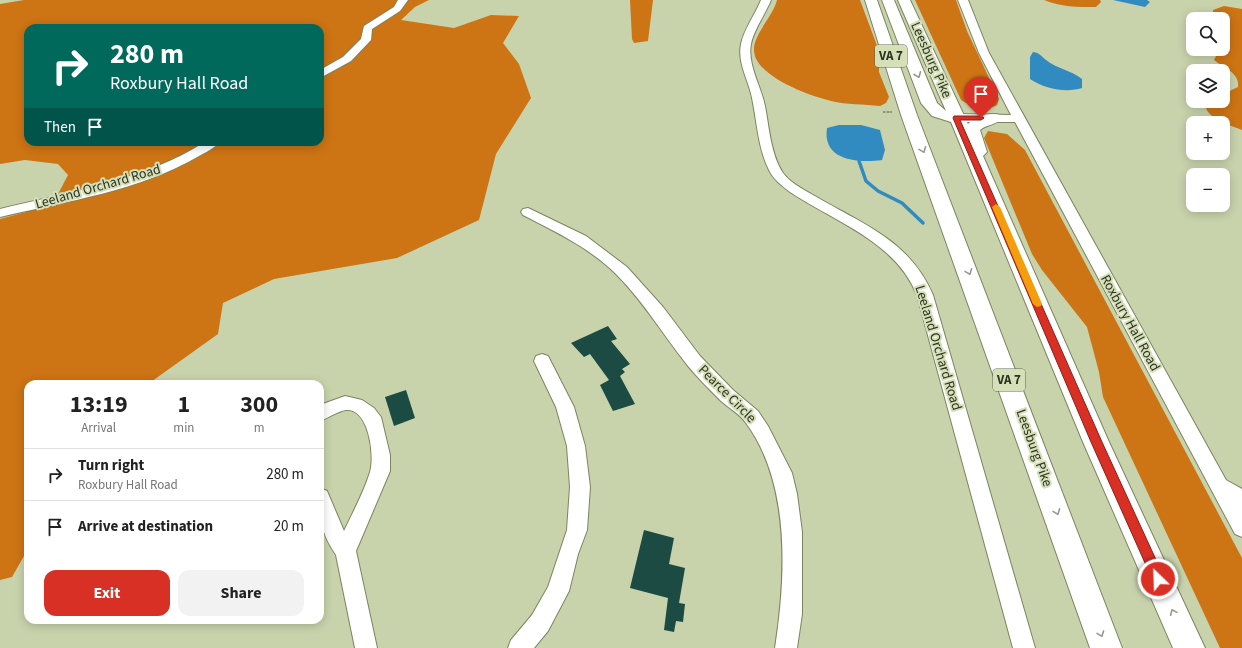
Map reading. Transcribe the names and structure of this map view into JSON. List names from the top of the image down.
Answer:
{
  "streets": {
    "highway": ["VA 7", "Leesburg Pike"],
    "street": ["Leeland Orchard Road", "Roxbury Hall Road", "Pearce Circle"]
  },
  "page": {
    "map_buttons": ["+", "−"],
    "turn": ["280 m", "Roxbury Hall Road"],
    "then": "Then",
    "eta": [
      "13:19",
      "Arrival",
      "1",
      "min",
      "300",
      "m"
    ],
    "list": [
      {
        "name": "Turn right",
        "note": "Roxbury Hall Road",
        "value": "280 m"
      },
      {
        "name": "Arrive at destination",
        "value": "20 m"
      }
    ],
    "buttons": ["Exit", "Share"]
  }
}
